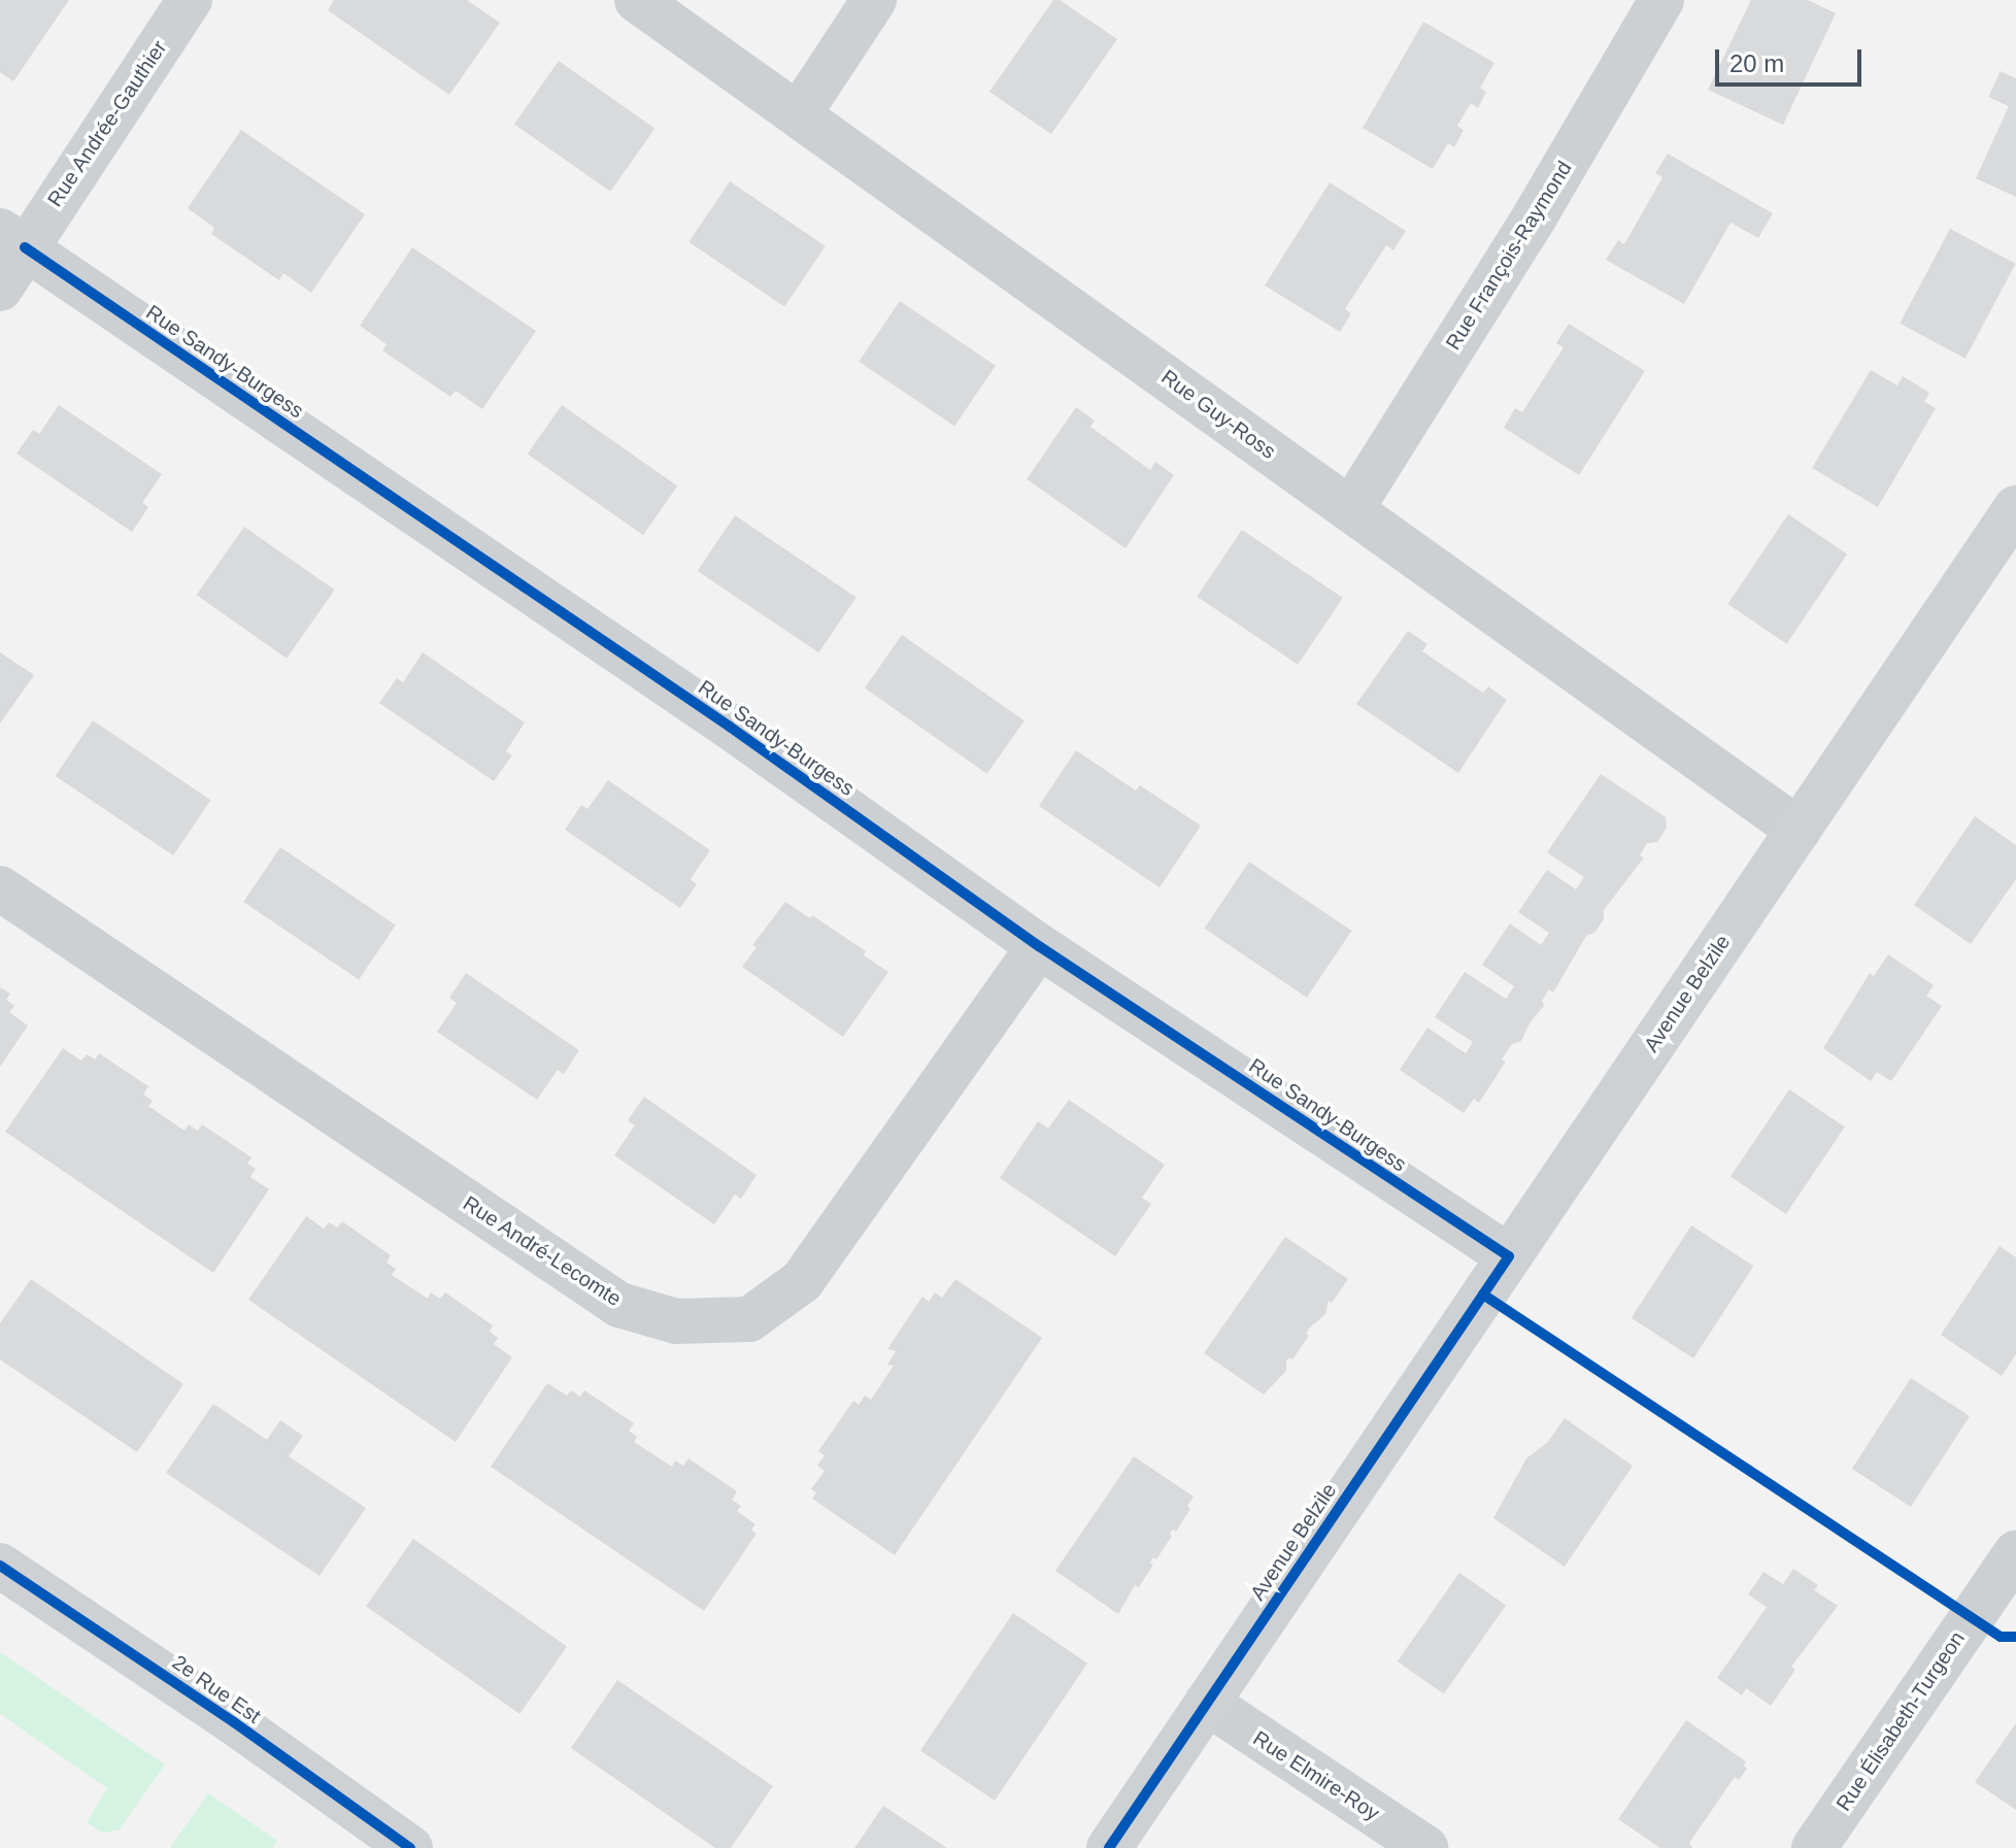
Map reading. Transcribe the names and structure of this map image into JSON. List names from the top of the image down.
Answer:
{
  "streets": {
    "street": [
      "Rue Andrée-Gauthier",
      "Rue François-Raymond",
      "Rue Sandy-Burgess",
      "Rue Guy-Ross",
      "Avenue Belzile",
      "Rue André-Lecomte",
      "2e Rue Est",
      "Rue Élisabeth-Turgeon",
      "Rue Elmire-Roy"
    ]
  },
  "crossings": [
    ["Rue Andrée-Gauthier", "Rue Sandy-Burgess"],
    ["Rue François-Raymond", "Rue Guy-Ross"],
    ["Rue Sandy-Burgess", "Avenue Belzile"],
    ["Rue Sandy-Burgess", "Rue André-Lecomte"],
    ["Rue Guy-Ross", "Avenue Belzile"],
    ["Avenue Belzile", "Rue Elmire-Roy"]
  ],
  "scale_bar": "20 m"
}
